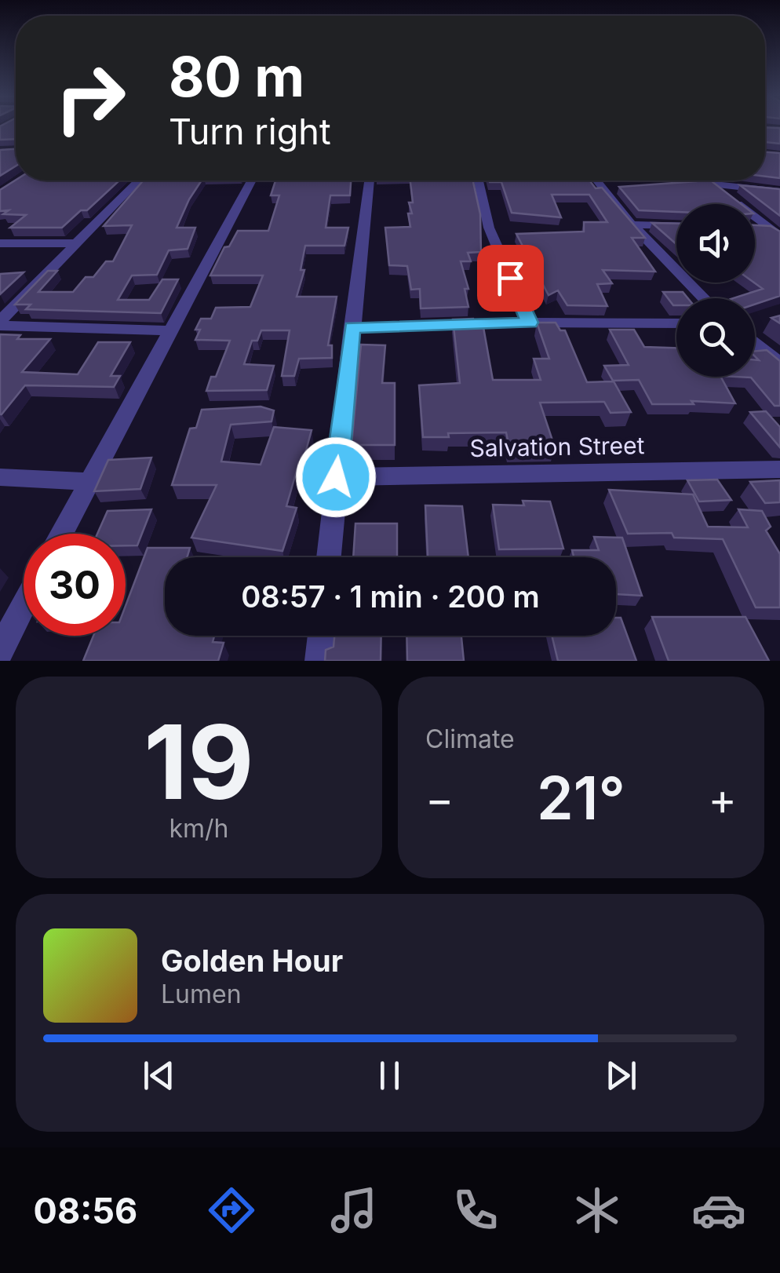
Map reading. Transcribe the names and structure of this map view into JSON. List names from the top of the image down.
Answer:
{
  "streets": {
    "street": ["Salvation Street"]
  },
  "page": {
    "turn": ["80 m", "Turn right"],
    "limit": "30",
    "trip": "08:57 · 1 min · 200 m",
    "tile": [
      ["19", "km/h"],
      "Climate"
    ],
    "heat": ["−", "21°", "+"],
    "song": ["Golden Hour", "Lumen"],
    "tabs": "08:56"
  }
}
